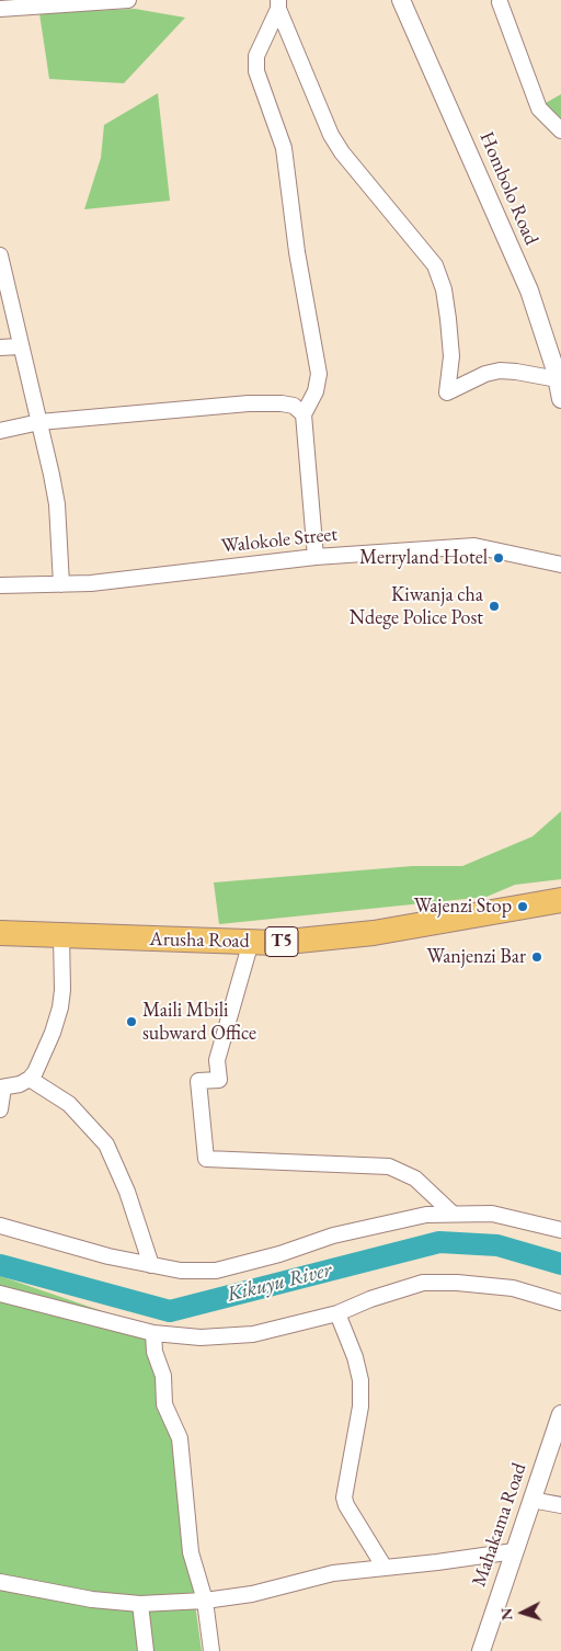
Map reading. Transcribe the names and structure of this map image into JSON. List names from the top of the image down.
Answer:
{
  "streets": {
    "highway": ["Arusha Road", "T5"],
    "street": ["Hombolo Road", "Walokole Street", "Mahakama Road"]
  },
  "water": ["Kikuyu River"],
  "places": [
    "Merryland Hotel",
    "Kiwanja cha Ndege Police Post",
    "Wajenzi Stop",
    "Wanjenzi Bar",
    "Maili Mbili subward Office"
  ],
  "north": "left"
}
